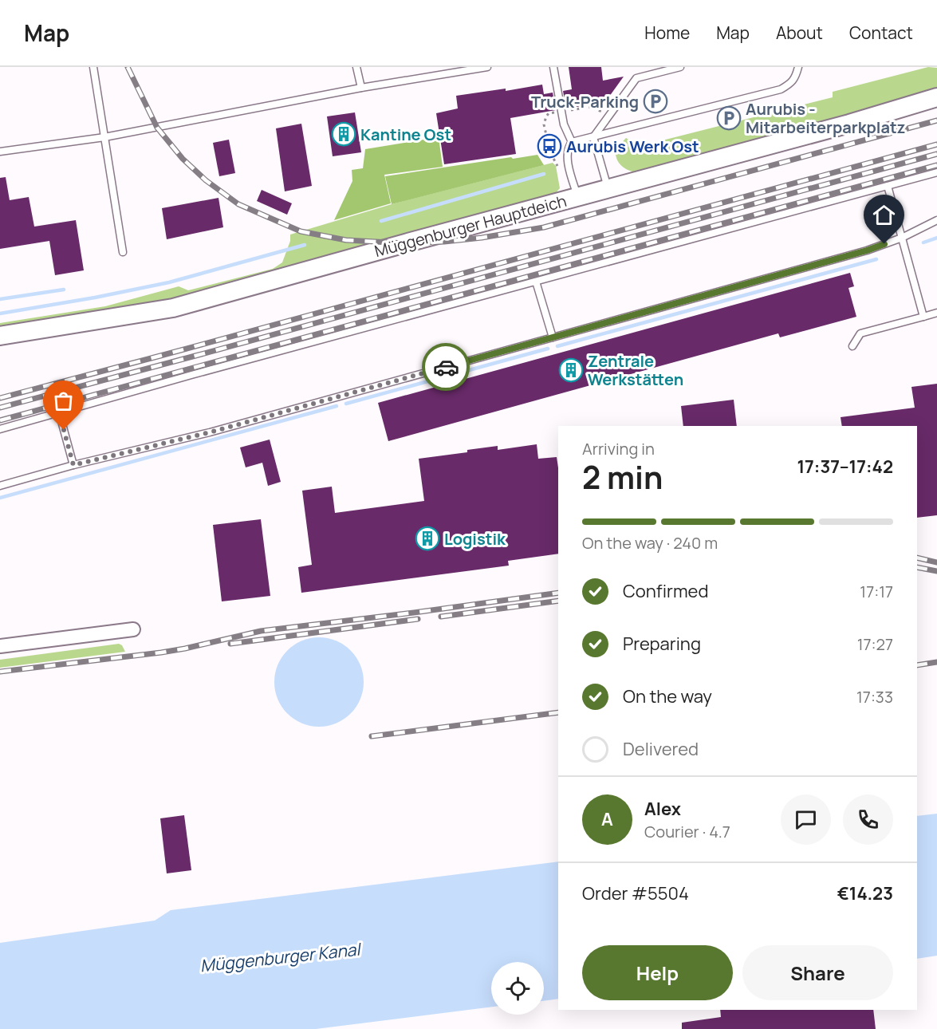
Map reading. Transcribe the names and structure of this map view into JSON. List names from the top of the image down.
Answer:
{
  "streets": {
    "street": ["Müggenburger Hauptdeich"]
  },
  "water": ["Müggenburger Kanal"],
  "places": {
    "parking": ["Truck-Parking", "Aurubis - Mitarbeiterparkplatz"],
    "building": ["Kantine Ost", "Zentrale Werkstätten", "Logistik"],
    "bus stop": ["Aurubis Werk Ost"]
  },
  "page": {
    "header": "Map",
    "nav": [
      "Home",
      "Map",
      "About",
      "Contact"
    ],
    "heading": ["2 min", "Arriving in", "17:37–17:42"],
    "panel": [
      "Alex",
      "Courier · 4.7",
      "Order #5504",
      "€14.23"
    ],
    "bar": "On the way · 240 m",
    "list": [
      ["Confirmed", "17:17"],
      ["Preparing", "17:27"],
      ["On the way", "17:33"],
      "Delivered"
    ],
    "round": "A",
    "buttons": ["Help", "Share"]
  }
}
